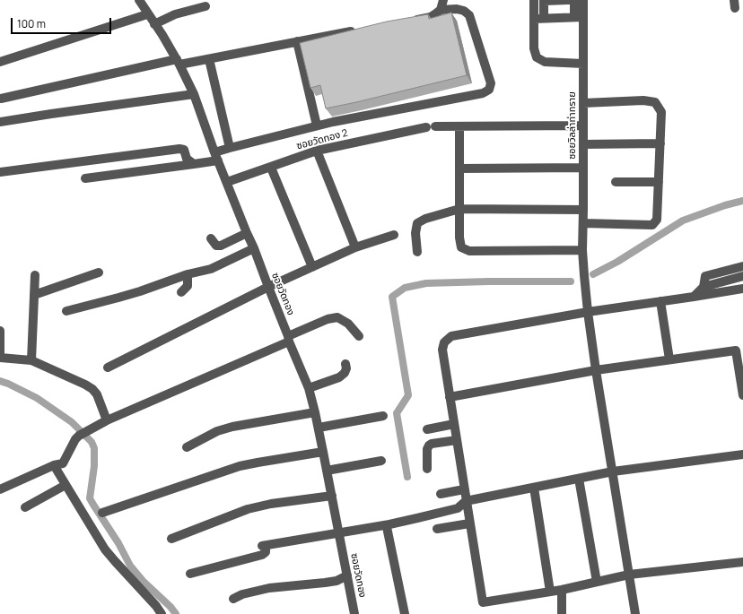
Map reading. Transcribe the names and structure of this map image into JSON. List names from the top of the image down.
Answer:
{
  "streets": {
    "street": ["ซอยวิลล่าท่าทราย", "ซอยวัดทอง 2", "ซอยวัดทอง"]
  },
  "crossings": [
    ["ซอยวิลล่าท่าทราย", "ซอยวัดทอง 2"],
    ["ซอยวัดทอง 2", "ซอยวัดทอง"]
  ],
  "scale_bar": "100 m"
}
